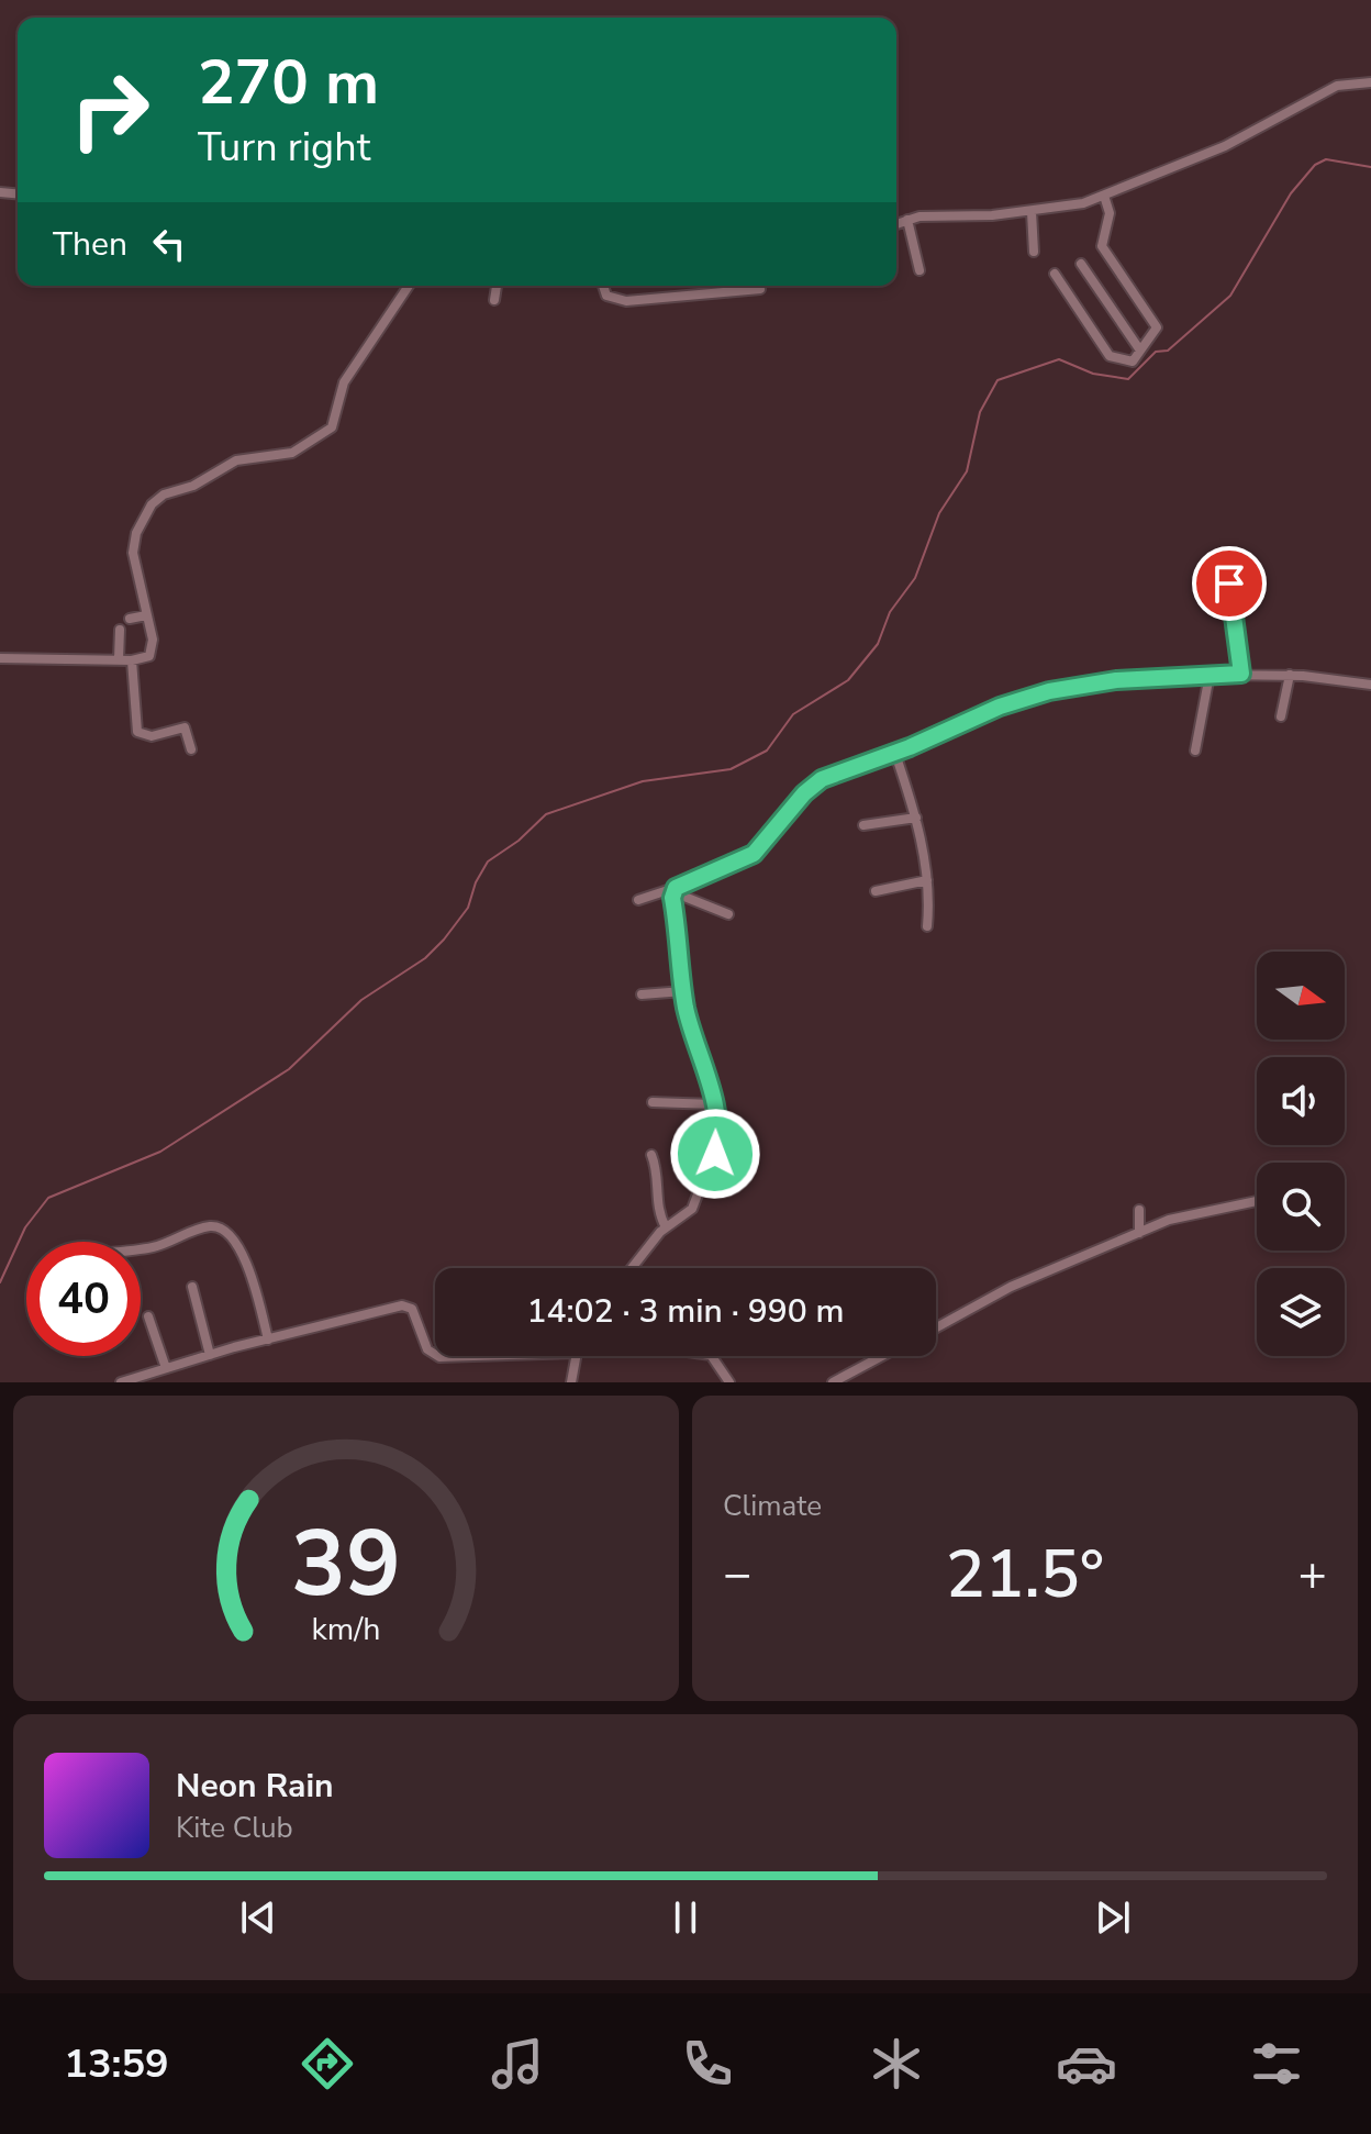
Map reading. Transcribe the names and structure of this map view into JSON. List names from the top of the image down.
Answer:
{
  "north": "right",
  "page": {
    "turn": ["270 m", "Turn right"],
    "then": "Then",
    "limit": "40",
    "trip": "14:02 · 3 min · 990 m",
    "tile": "Climate",
    "heat": ["−", "21.5°", "+"],
    "song": ["Neon Rain", "Kite Club"],
    "tabs": "13:59",
    "gauge": ["39", "km/h"]
  }
}
